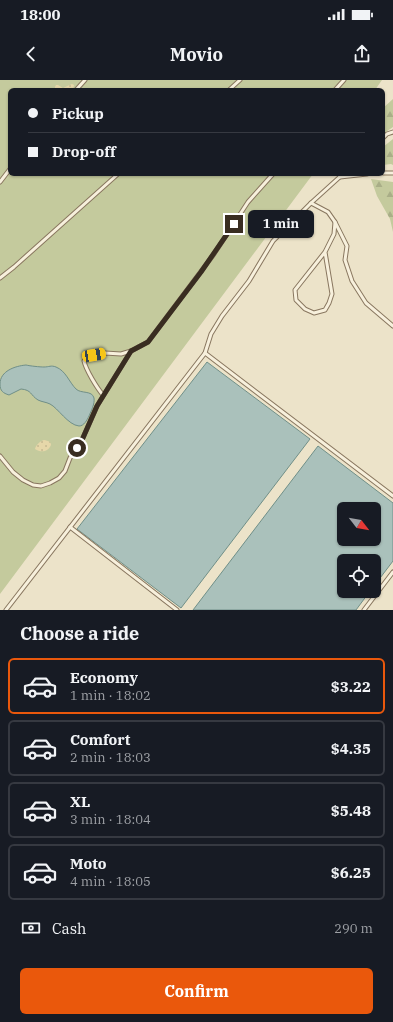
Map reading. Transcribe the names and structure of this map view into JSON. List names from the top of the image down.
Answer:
{
  "north": "bottom right",
  "page": {
    "status": "18:00",
    "header": "Movio",
    "banner": ["Pickup", "Drop-off"],
    "bubble": "1 min",
    "heading": "Choose a ride",
    "list": [
      {
        "name": "Economy",
        "note": "1 min · 18:02",
        "value": "$3.22"
      },
      {
        "name": "Comfort",
        "note": "2 min · 18:03",
        "value": "$4.35"
      },
      {
        "name": "XL",
        "note": "3 min · 18:04",
        "value": "$5.48"
      },
      {
        "name": "Moto",
        "note": "4 min · 18:05",
        "value": "$6.25"
      }
    ],
    "pay": ["Cash", "290 m"],
    "buttons": "Confirm"
  }
}
